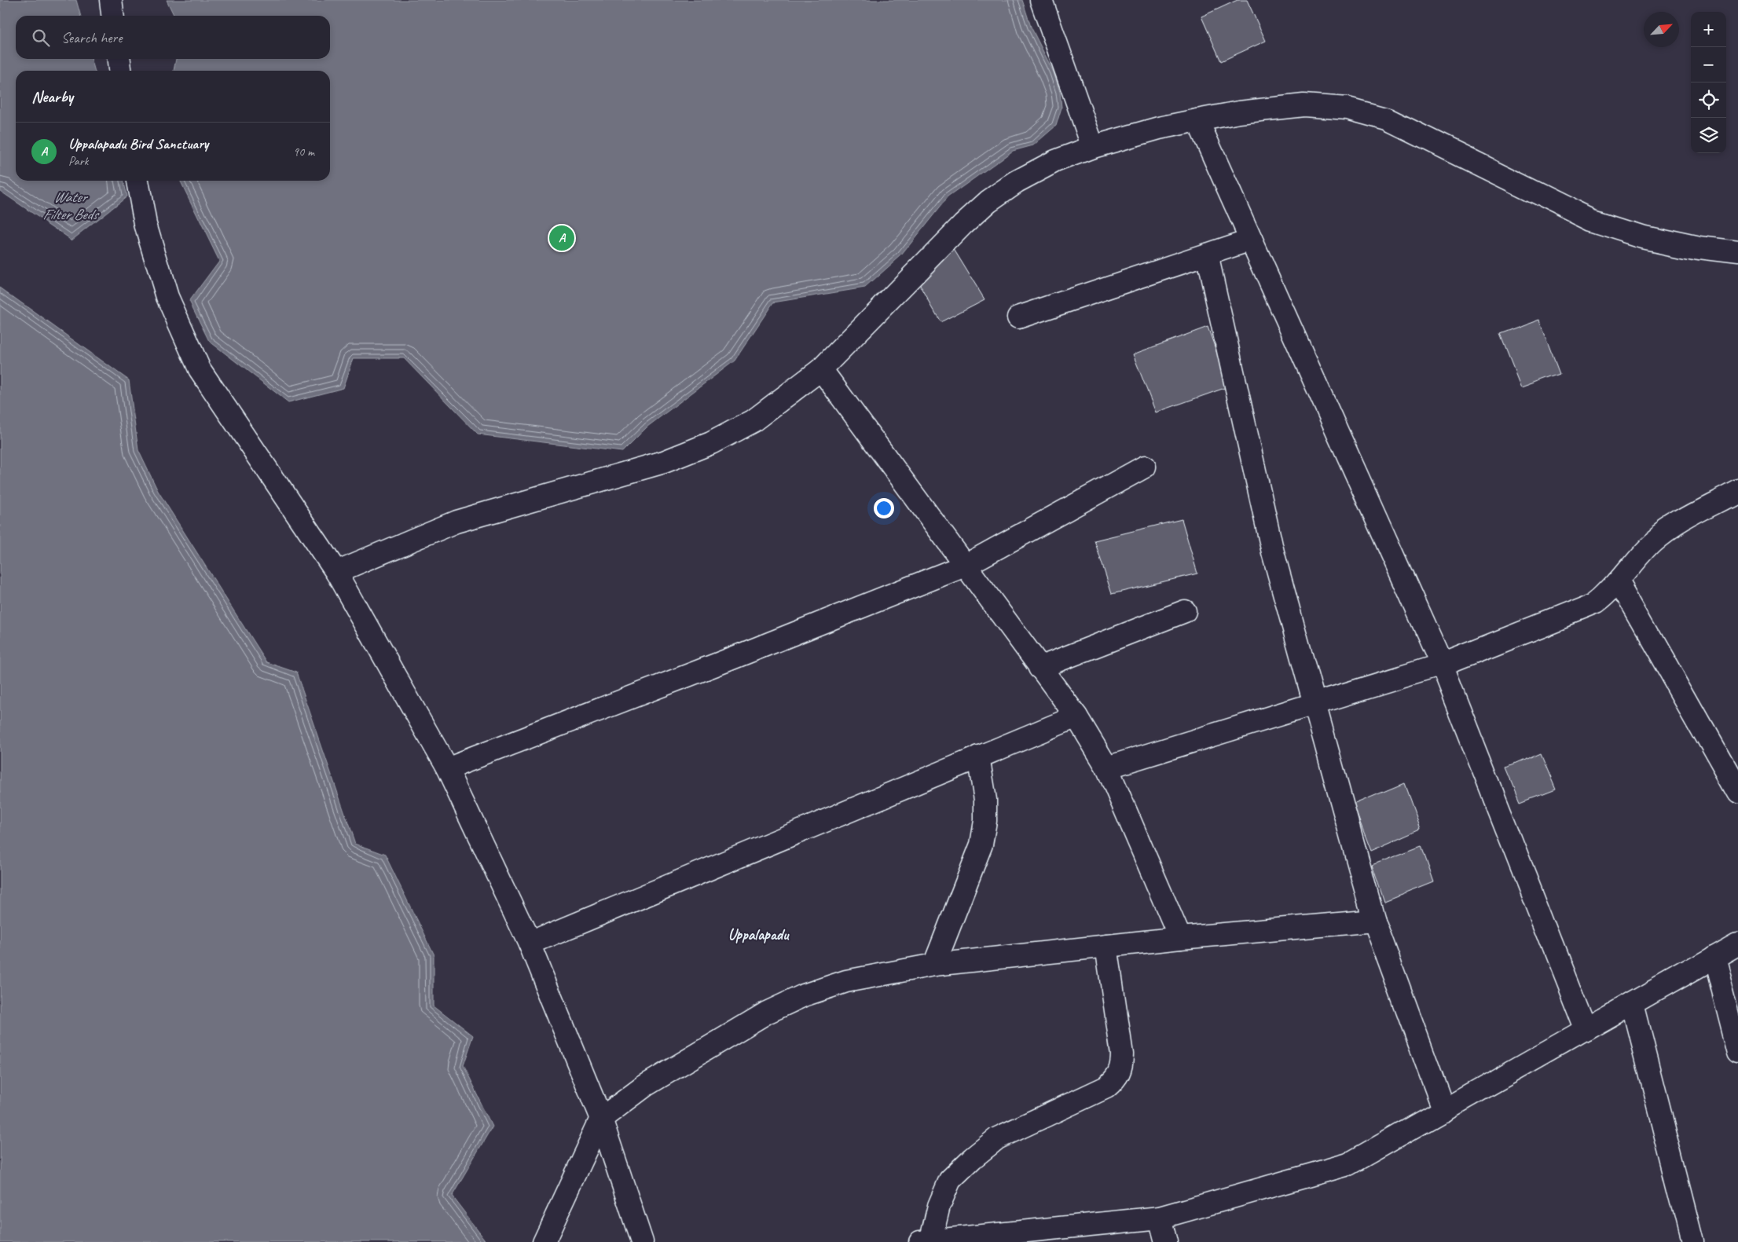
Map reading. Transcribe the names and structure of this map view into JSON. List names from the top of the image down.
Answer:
{
  "districts": ["Uppalapadu"],
  "water": ["Water Filter Beds"],
  "north": "top right",
  "page": {
    "map_buttons": ["+", "−"],
    "search": "Search here",
    "heading": "Nearby",
    "list": [
      {
        "mark": "A",
        "name": "Uppalapadu Bird Sanctuary",
        "note": "Park",
        "value": "90 m"
      }
    ],
    "pins": "A"
  }
}
